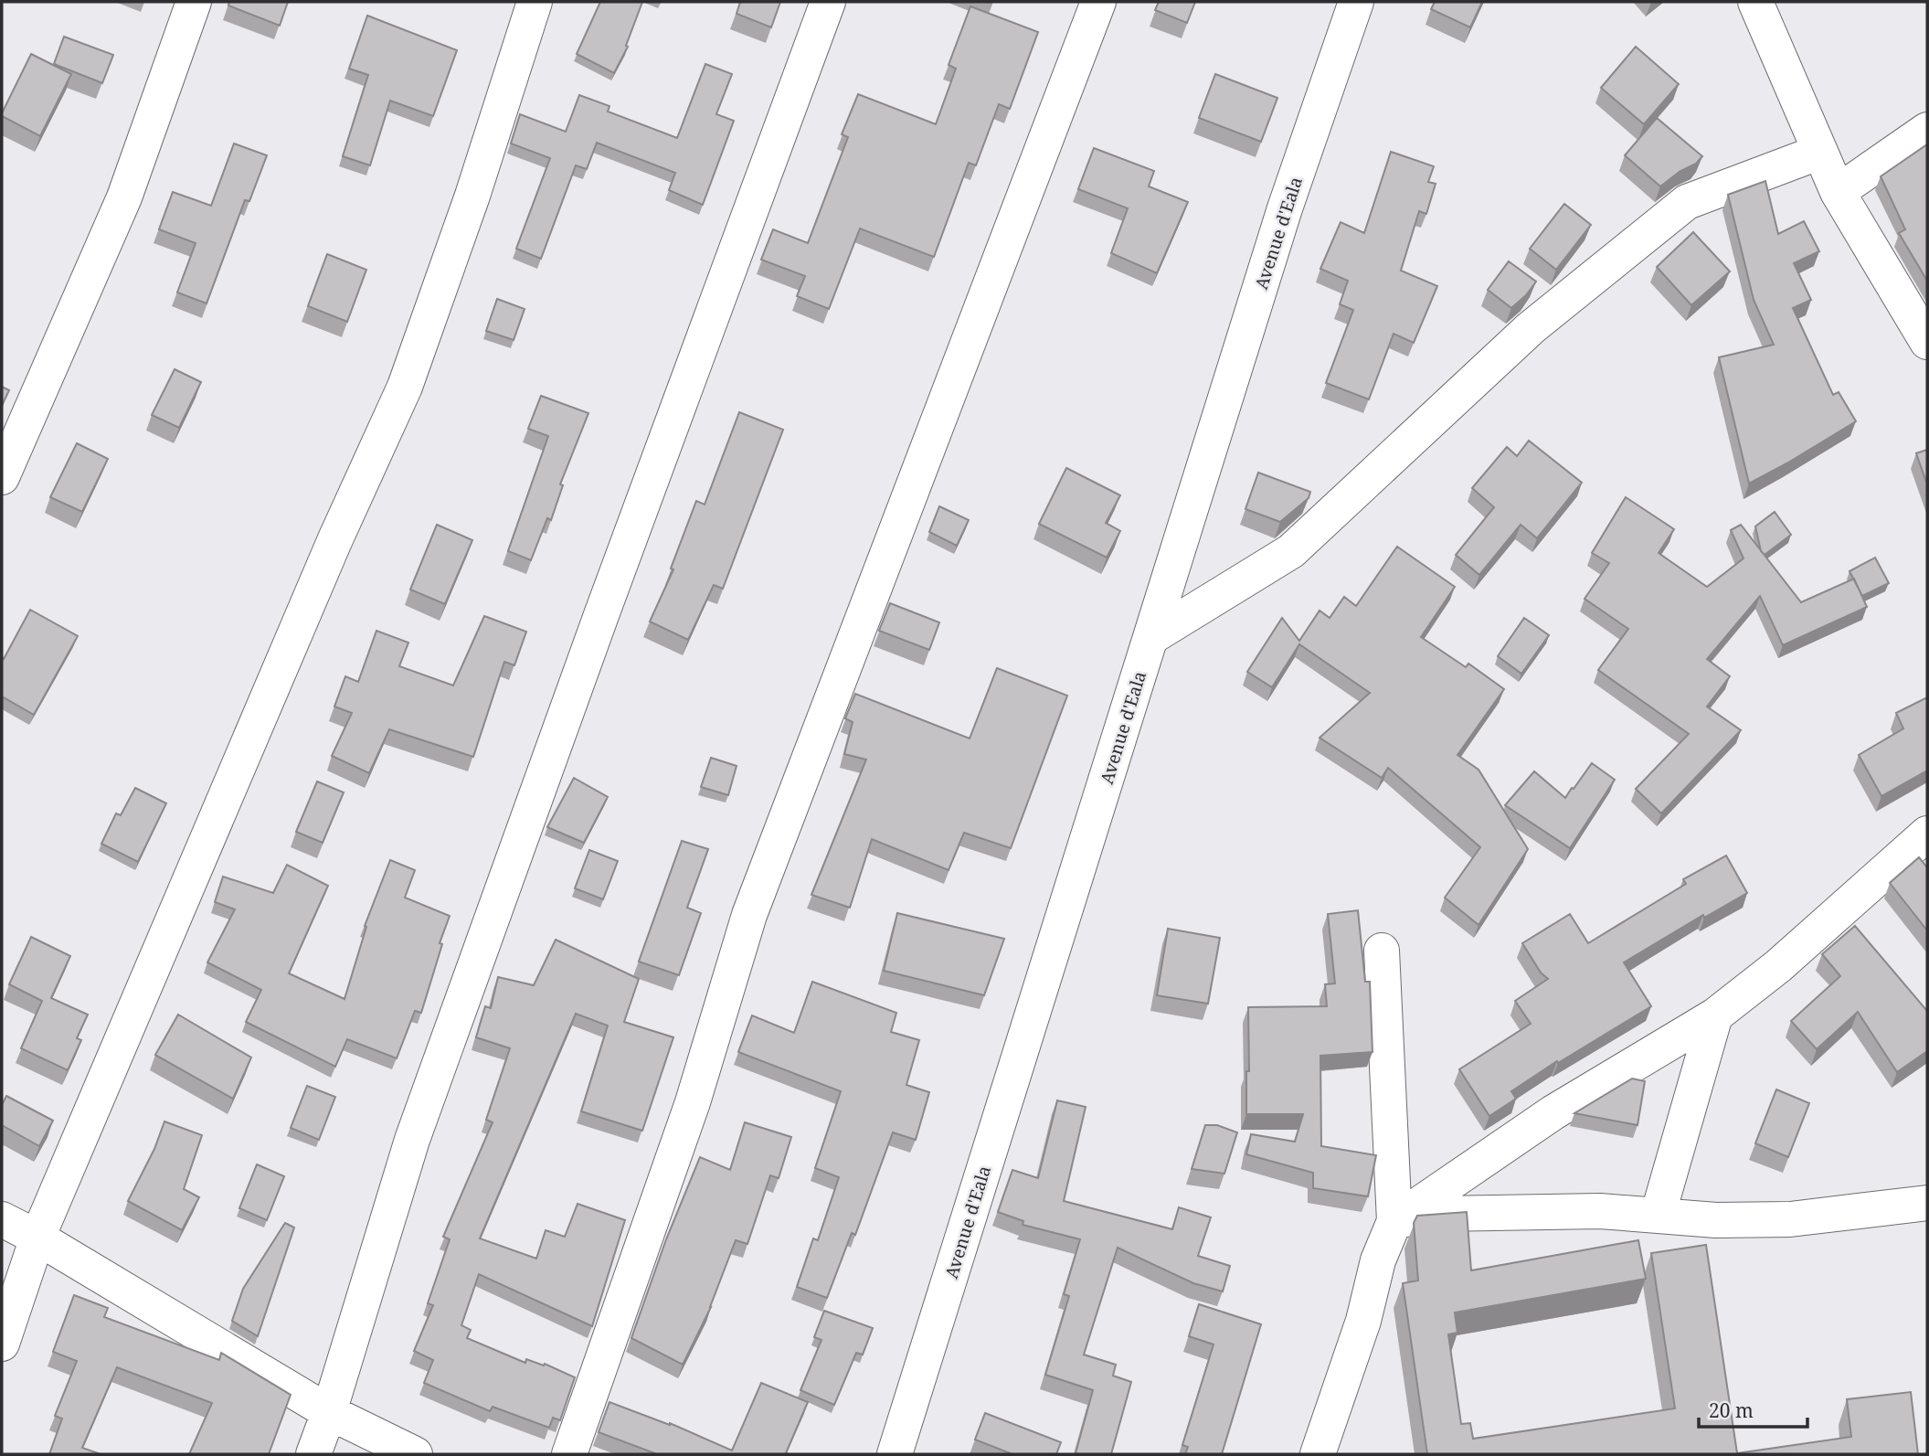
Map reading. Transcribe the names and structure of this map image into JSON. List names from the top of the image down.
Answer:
{
  "streets": {
    "street": ["Avenue d'Eala"]
  },
  "scale_bar": "20 m"
}
